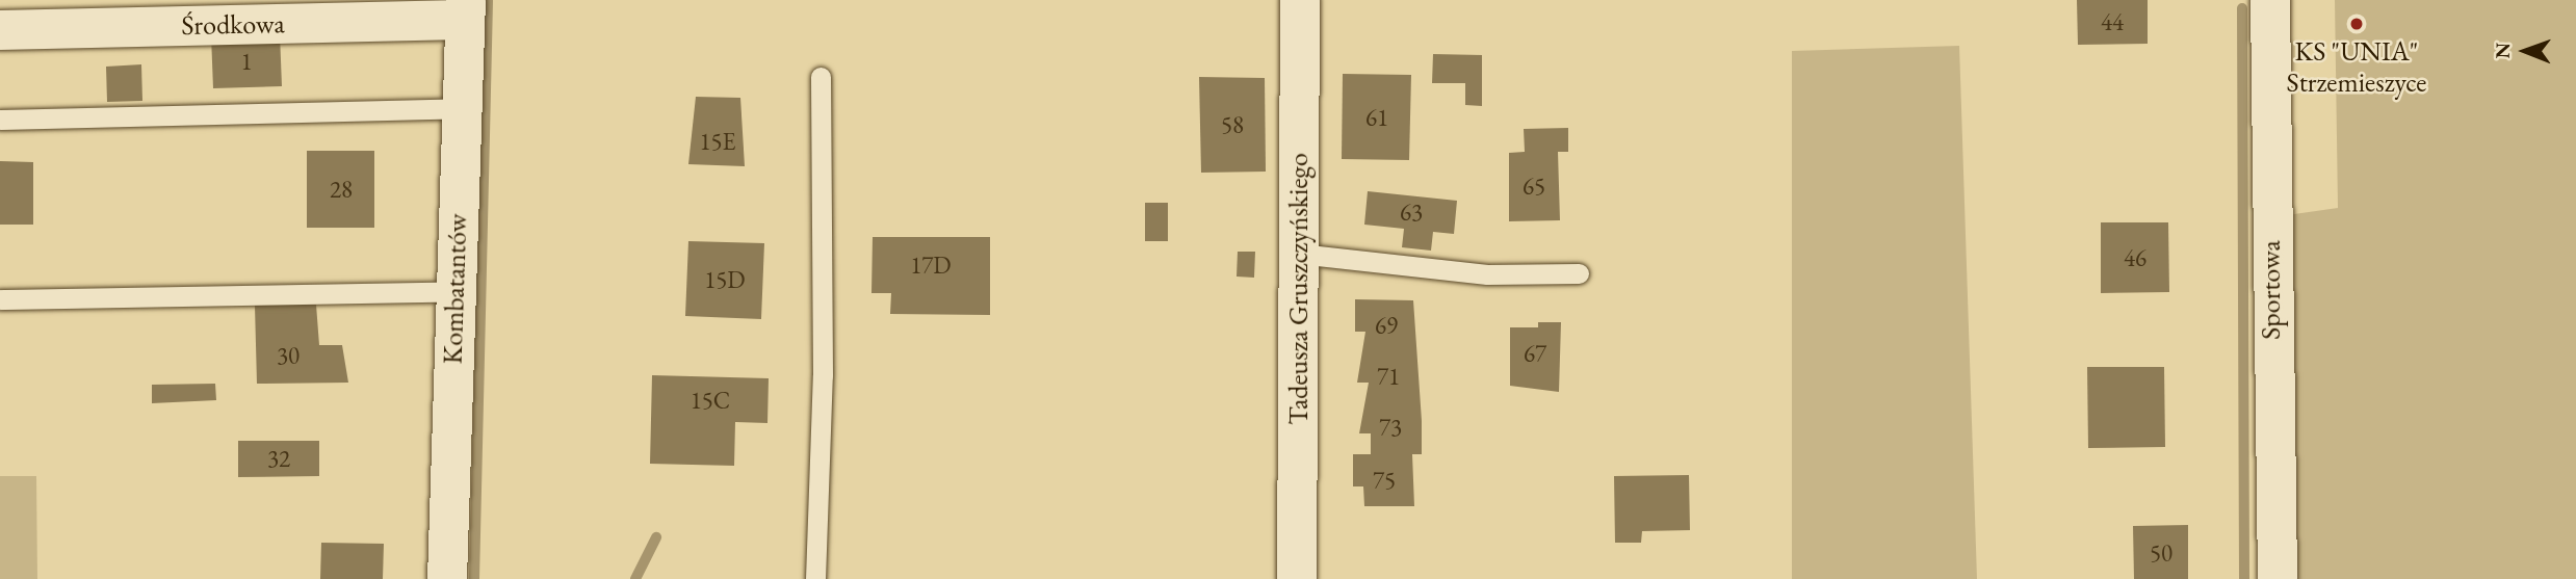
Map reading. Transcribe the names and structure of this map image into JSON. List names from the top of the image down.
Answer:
{
  "streets": {
    "street": [
      "Środkowa",
      "Kombatantów",
      "Tadeusza Gruszczyńskiego",
      "Sportowa"
    ]
  },
  "crossings": [
    ["Środkowa", "Kombatantów"]
  ],
  "places": ["KS \"UNIA\" Strzemieszyce"],
  "house_numbers": [
    "44",
    "1",
    "61",
    "58",
    "15E",
    "65",
    "28",
    "63",
    "46",
    "17D",
    "15D",
    "69",
    "67",
    "30",
    "71",
    "15C",
    "73",
    "32",
    "75",
    "50"
  ],
  "north": "left"
}
